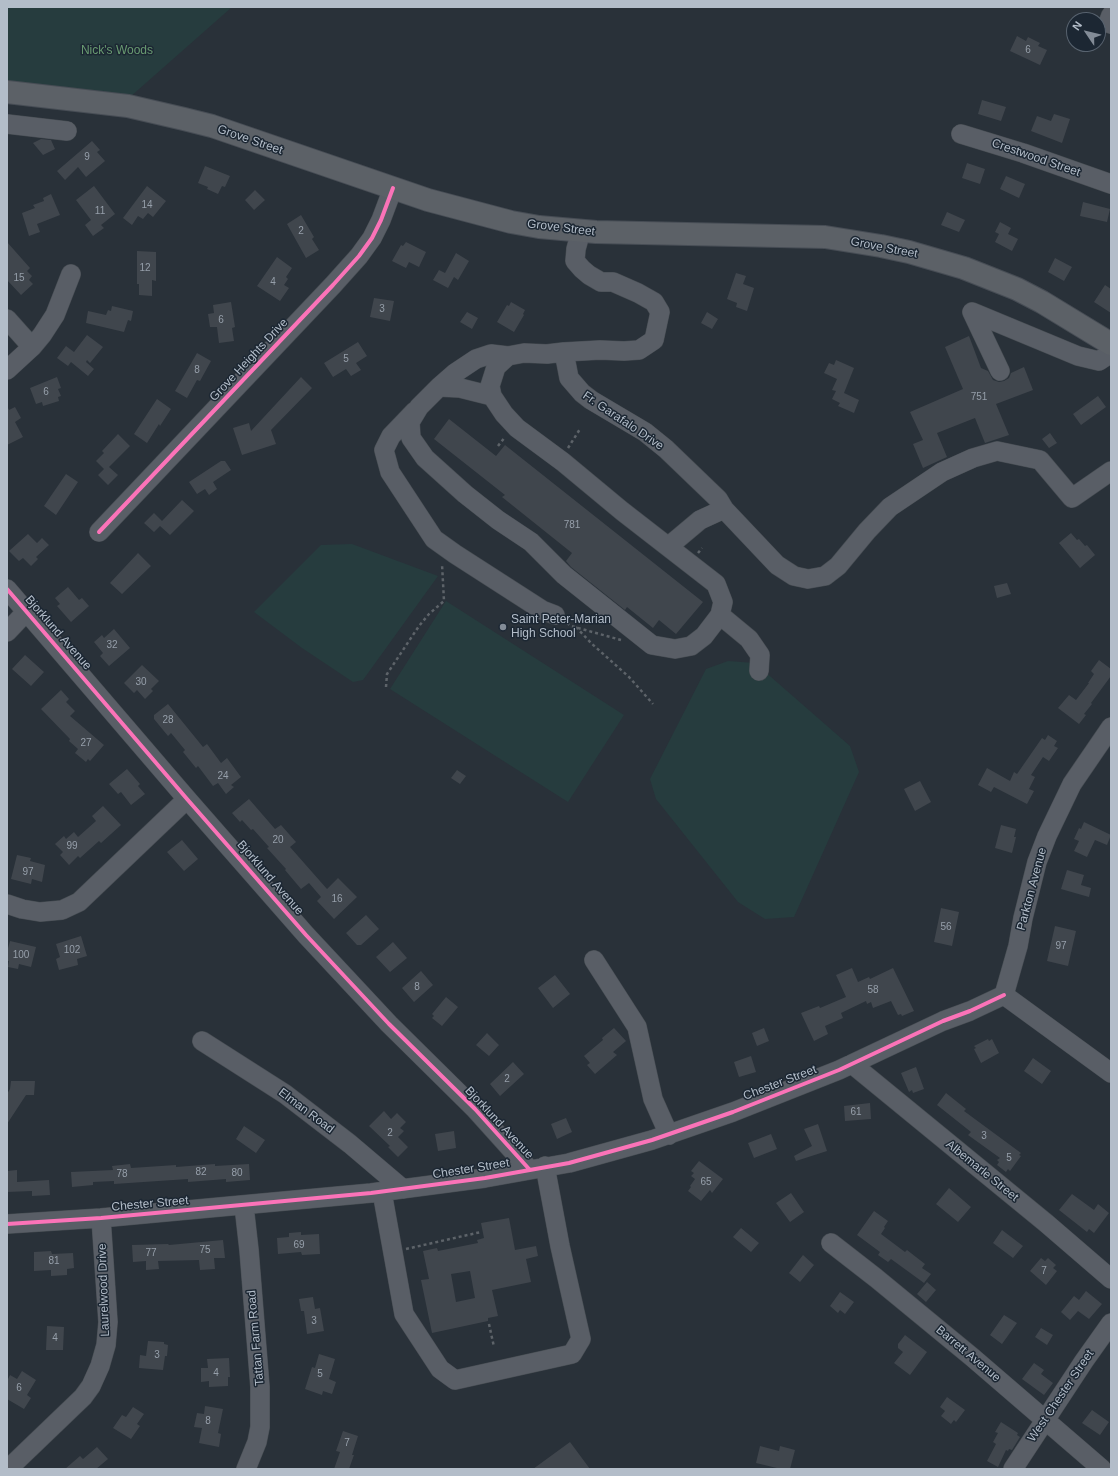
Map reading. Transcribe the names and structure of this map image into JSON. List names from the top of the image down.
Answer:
{
  "streets": {
    "main road": ["Grove Street"],
    "street": [
      "Crestwood Street",
      "Grove Heights Drive",
      "Fr. Garafalo Drive",
      "Bjorklund Avenue",
      "Parkton Avenue",
      "Chester Street",
      "Elman Road",
      "Albemarle Street",
      "Laurelwood Drive",
      "Tattan Farm Road",
      "Barrett Avenue",
      "West Chester Street"
    ]
  },
  "crossings": [
    ["Grove Street", "Grove Heights Drive"],
    ["Bjorklund Avenue", "Chester Street"],
    ["Parkton Avenue", "Chester Street"],
    ["Chester Street", "Elman Road"],
    ["Chester Street", "Albemarle Street"],
    ["Chester Street", "Laurelwood Drive"],
    ["Chester Street", "Tattan Farm Road"],
    ["Barrett Avenue", "West Chester Street"]
  ],
  "parks": ["Nick's Woods"],
  "places": ["Saint Peter-Marian High School"],
  "house_numbers": [
    "6",
    "9",
    "14",
    "11",
    "2",
    "12",
    "15",
    "4",
    "3",
    "6",
    "5",
    "8",
    "6",
    "751",
    "781",
    "32",
    "30",
    "28",
    "27",
    "24",
    "20",
    "99",
    "97",
    "16",
    "56",
    "97",
    "102",
    "100",
    "8",
    "58",
    "2",
    "61",
    "2",
    "3",
    "5",
    "82",
    "80",
    "78",
    "65",
    "69",
    "75",
    "77",
    "81",
    "7",
    "3",
    "4",
    "3",
    "4",
    "5",
    "6",
    "8",
    "7"
  ],
  "north": "top left"
}
